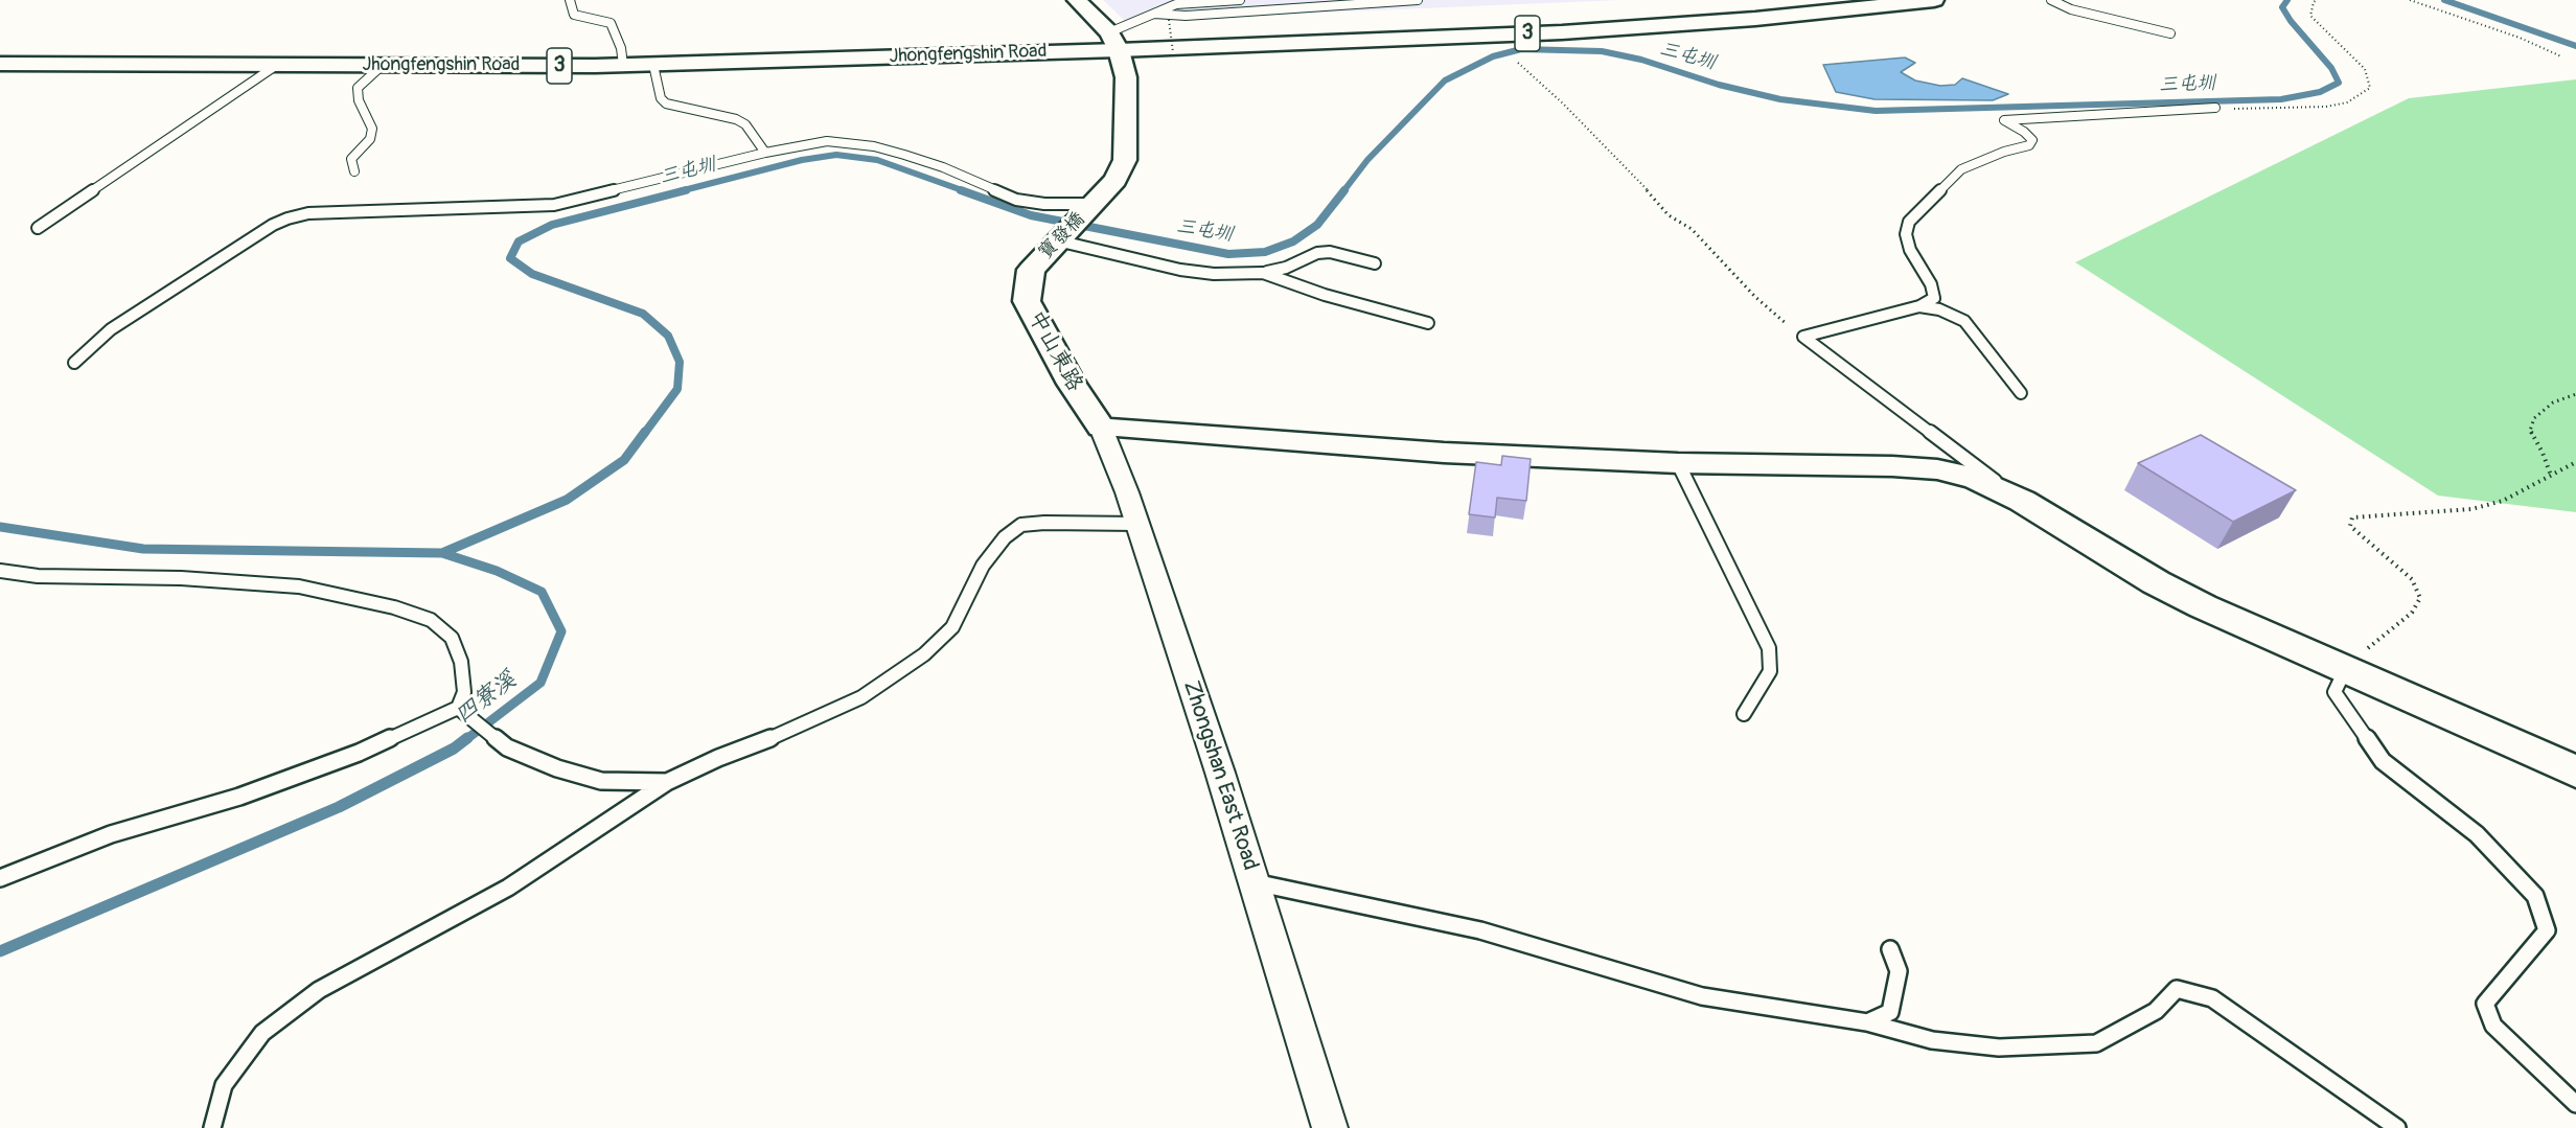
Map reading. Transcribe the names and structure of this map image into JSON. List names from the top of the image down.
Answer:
{
  "streets": {
    "main road": [
      "3",
      "Jhongfengshin Road",
      "寶發橋",
      "中山東路"
    ],
    "street": ["Zhongshan East Road"]
  },
  "crossings": [
    ["寶發橋", "中山東路"],
    ["中山東路", "Zhongshan East Road"]
  ],
  "water": ["三屯圳", "四寮溪"]
}
